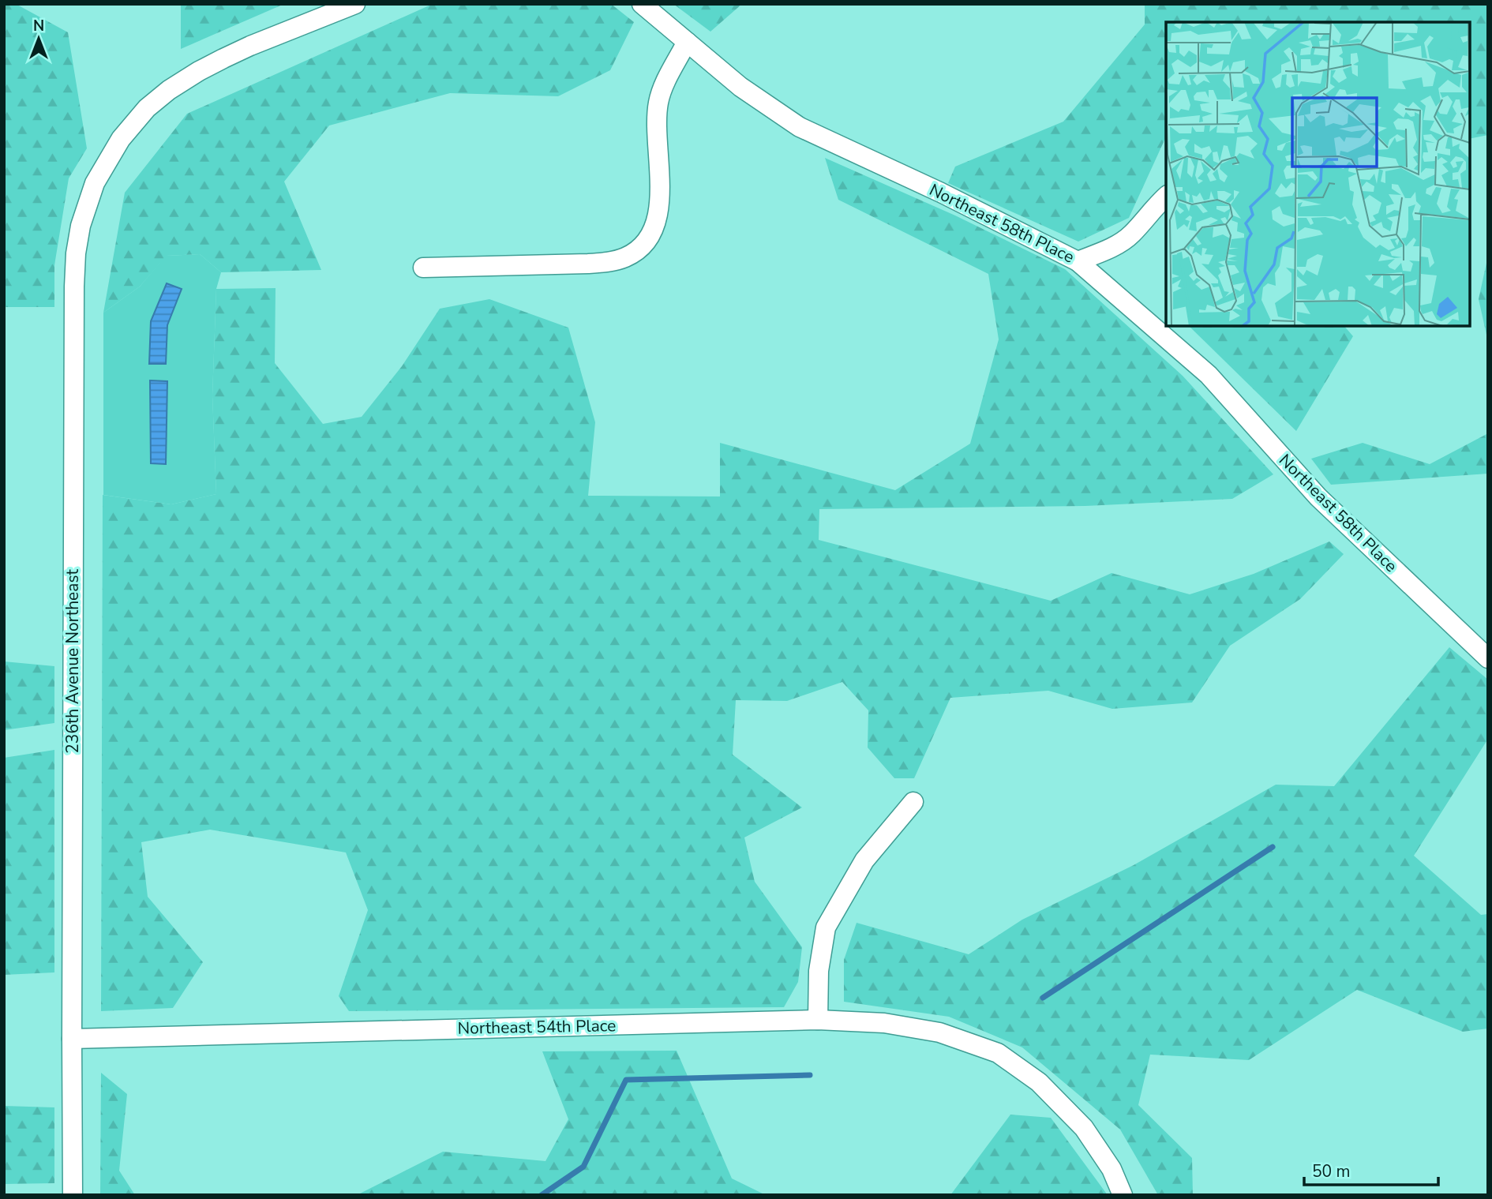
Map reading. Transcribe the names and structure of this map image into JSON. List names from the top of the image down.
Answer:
{
  "streets": {
    "street": ["Northeast 58th Place", "236th Avenue Northeast", "Northeast 54th Place"]
  },
  "crossings": [
    ["236th Avenue Northeast", "Northeast 54th Place"]
  ],
  "scale_bar": "50 m",
  "north": "top"
}
